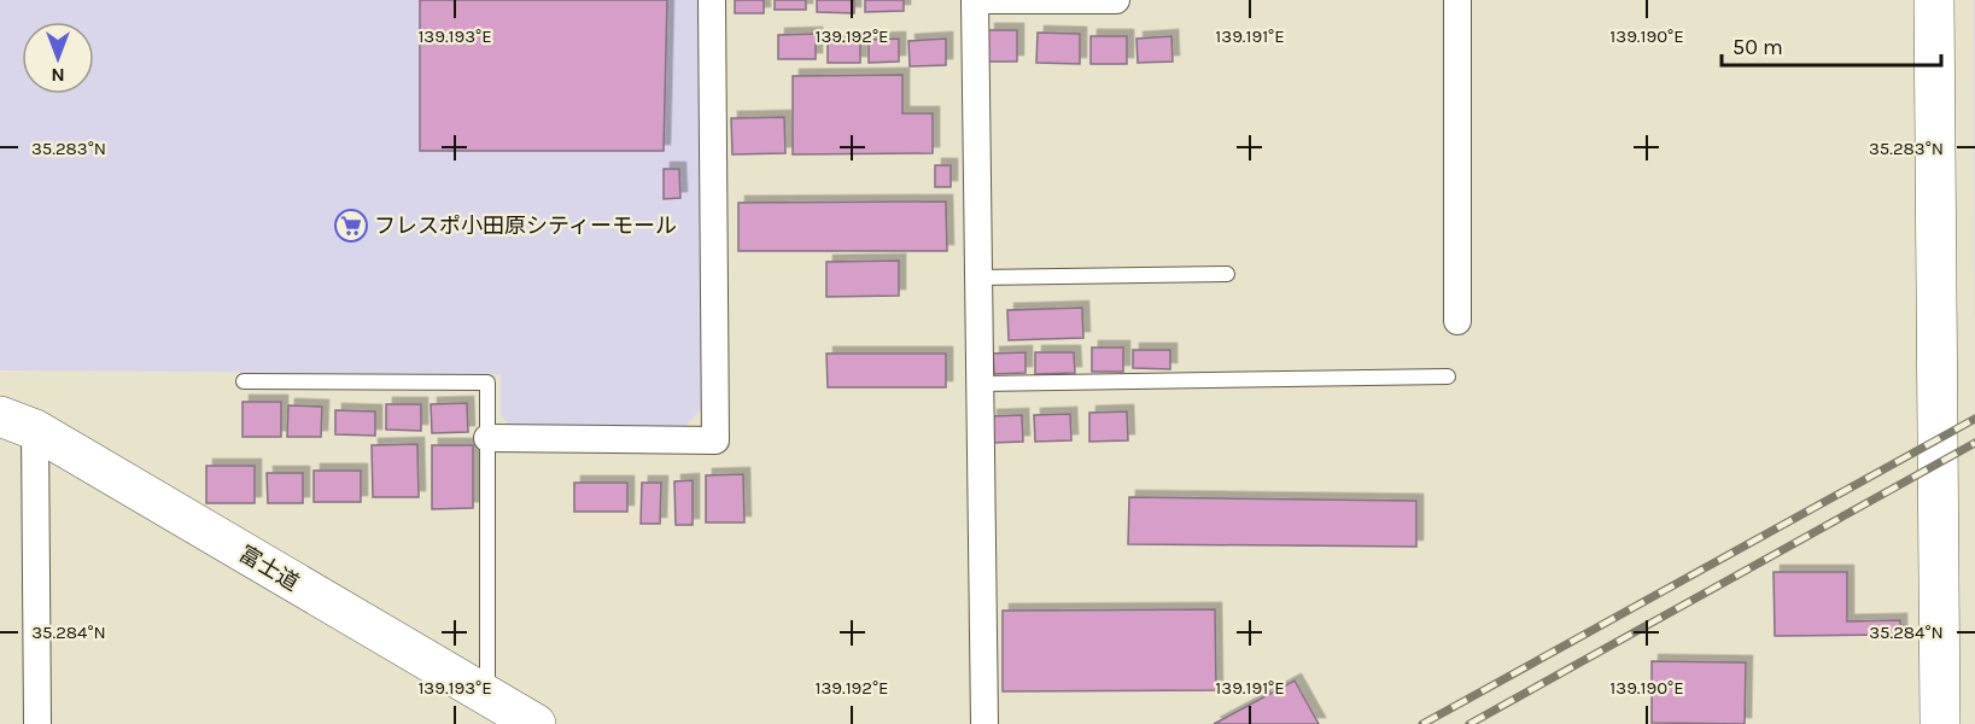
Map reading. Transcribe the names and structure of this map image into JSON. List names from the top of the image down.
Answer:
{
  "streets": {
    "street": ["富士道"]
  },
  "places": {
    "supermarket": ["フレスポ小田原シティーモール"]
  },
  "scale_bar": "50 m",
  "north": "bottom",
  "coordinates": [
    "139.193°E",
    "139.192°E",
    "139.191°E",
    "139.190°E",
    "35.283°N",
    "35.284°N"
  ]
}
